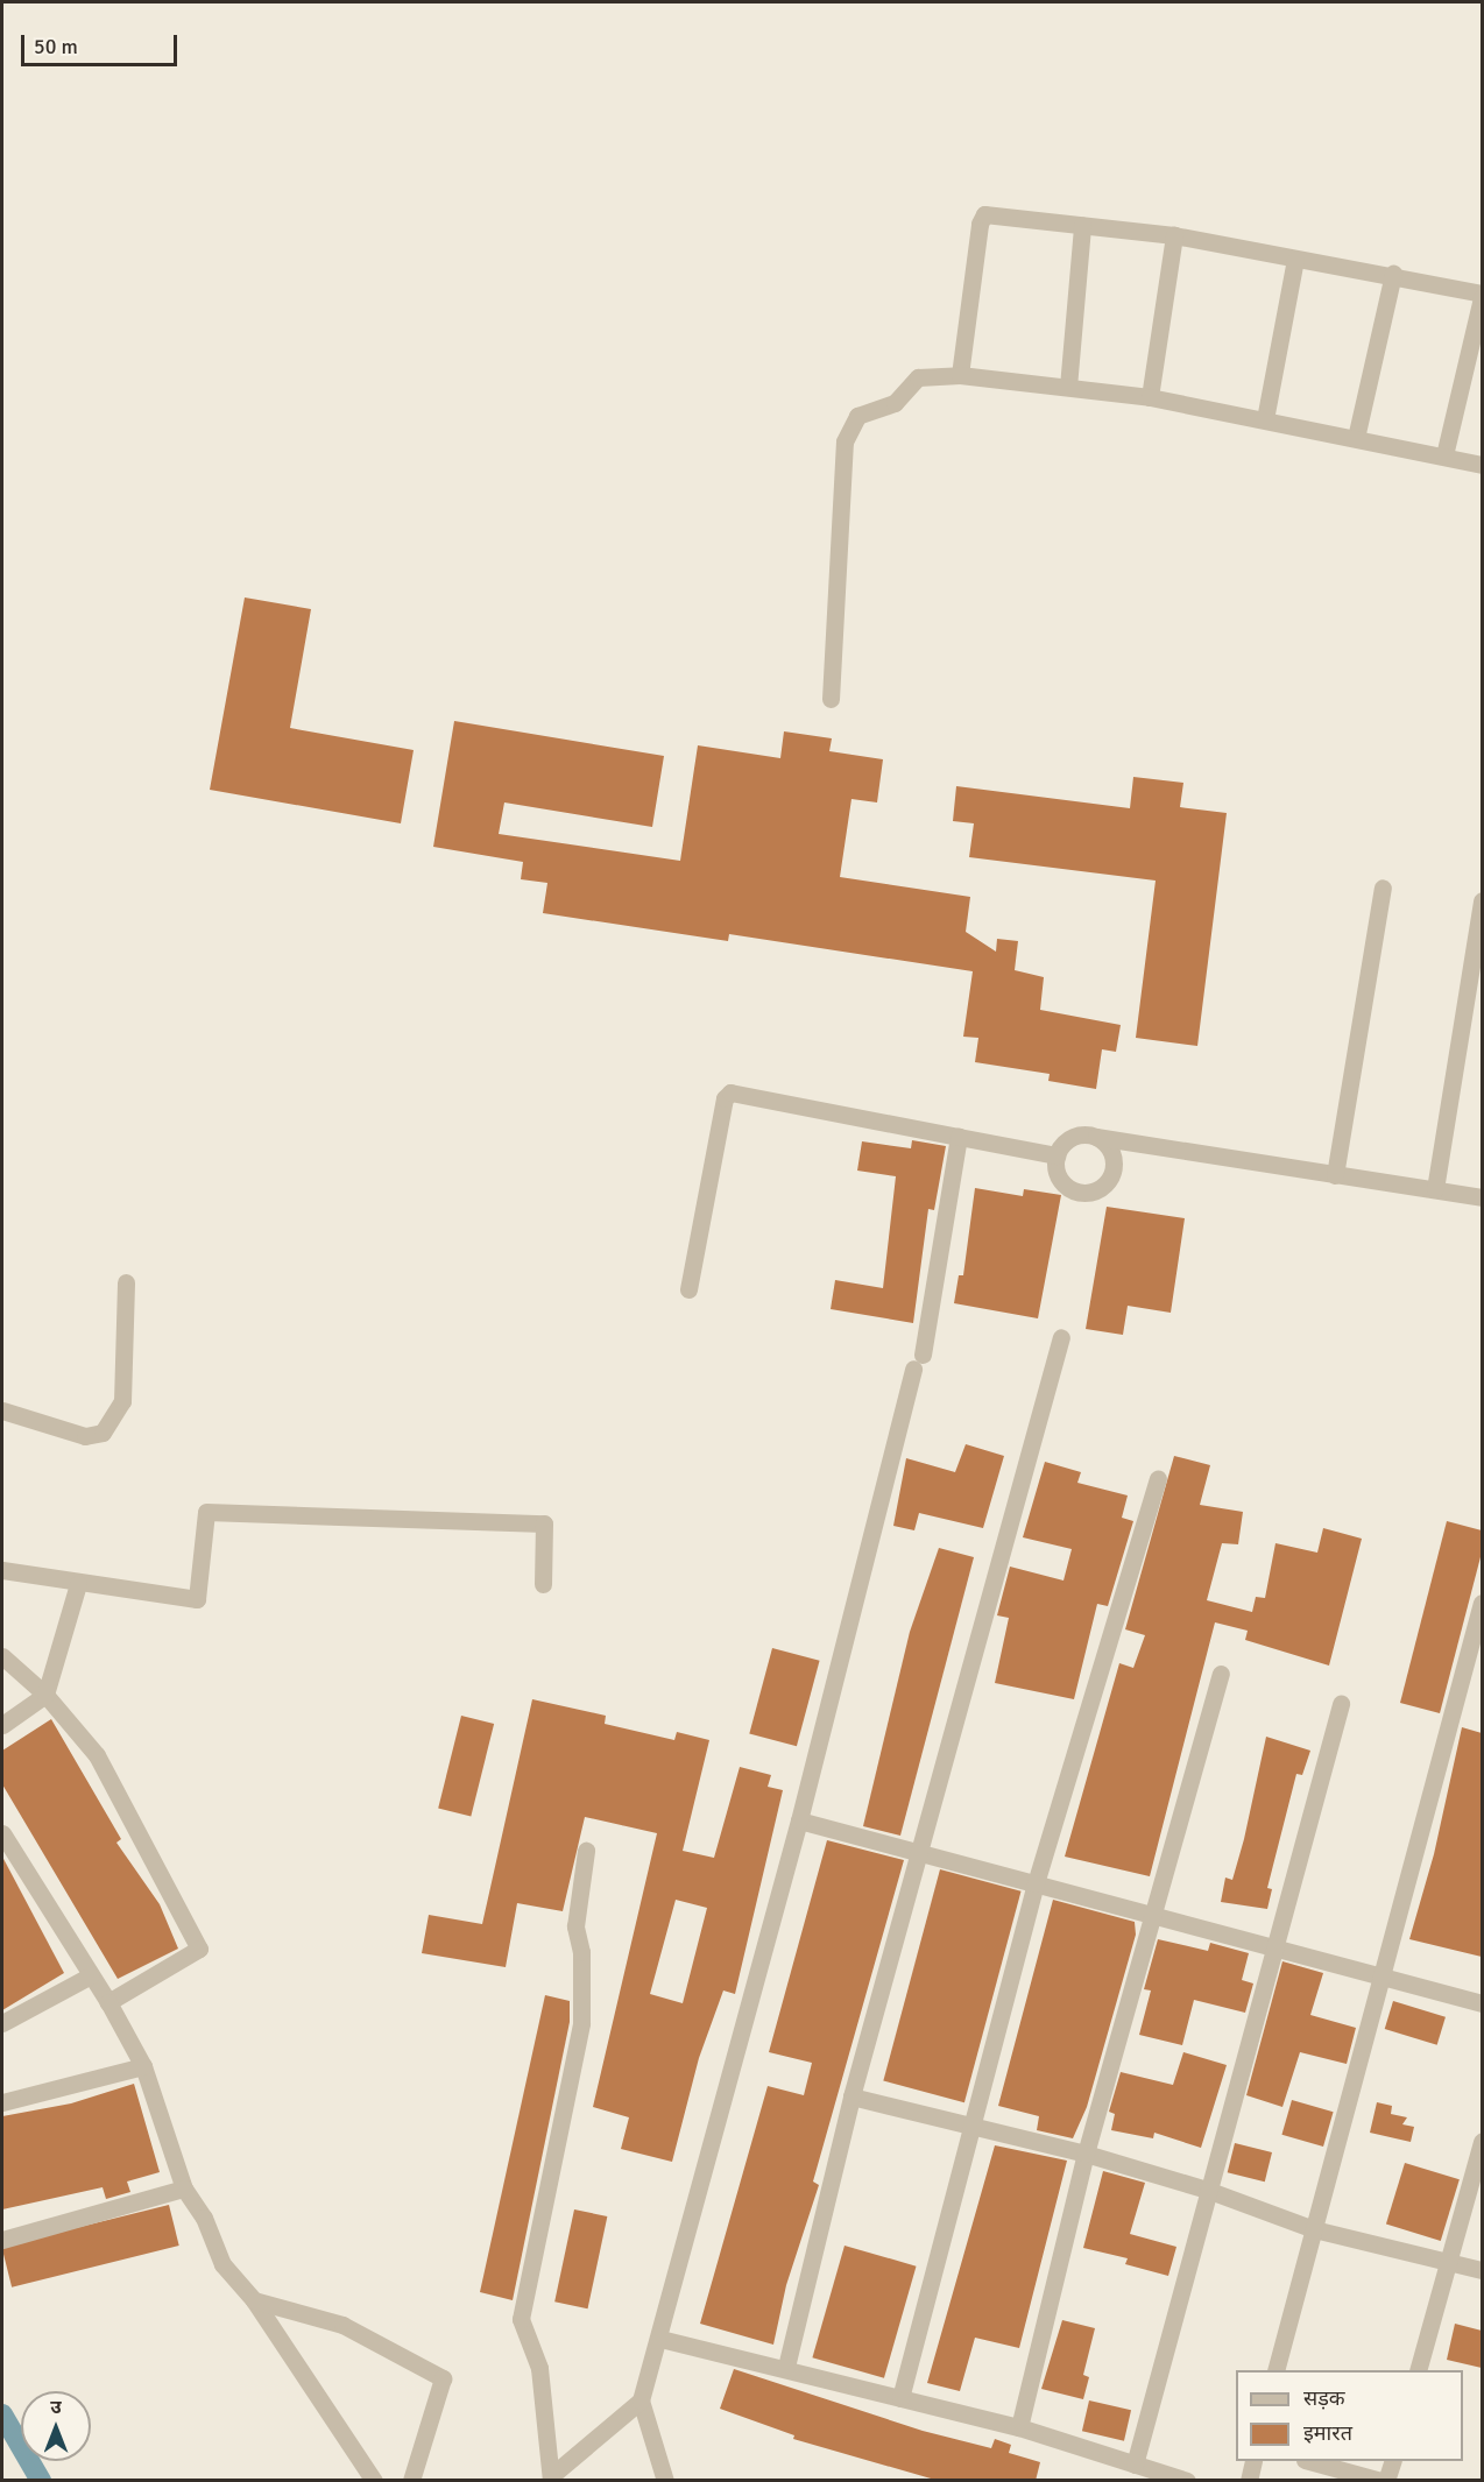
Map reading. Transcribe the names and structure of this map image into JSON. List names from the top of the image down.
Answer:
{
  "legend": ["सड़क", "इमारत"],
  "scale_bar": "50 m",
  "north": "top"
}
